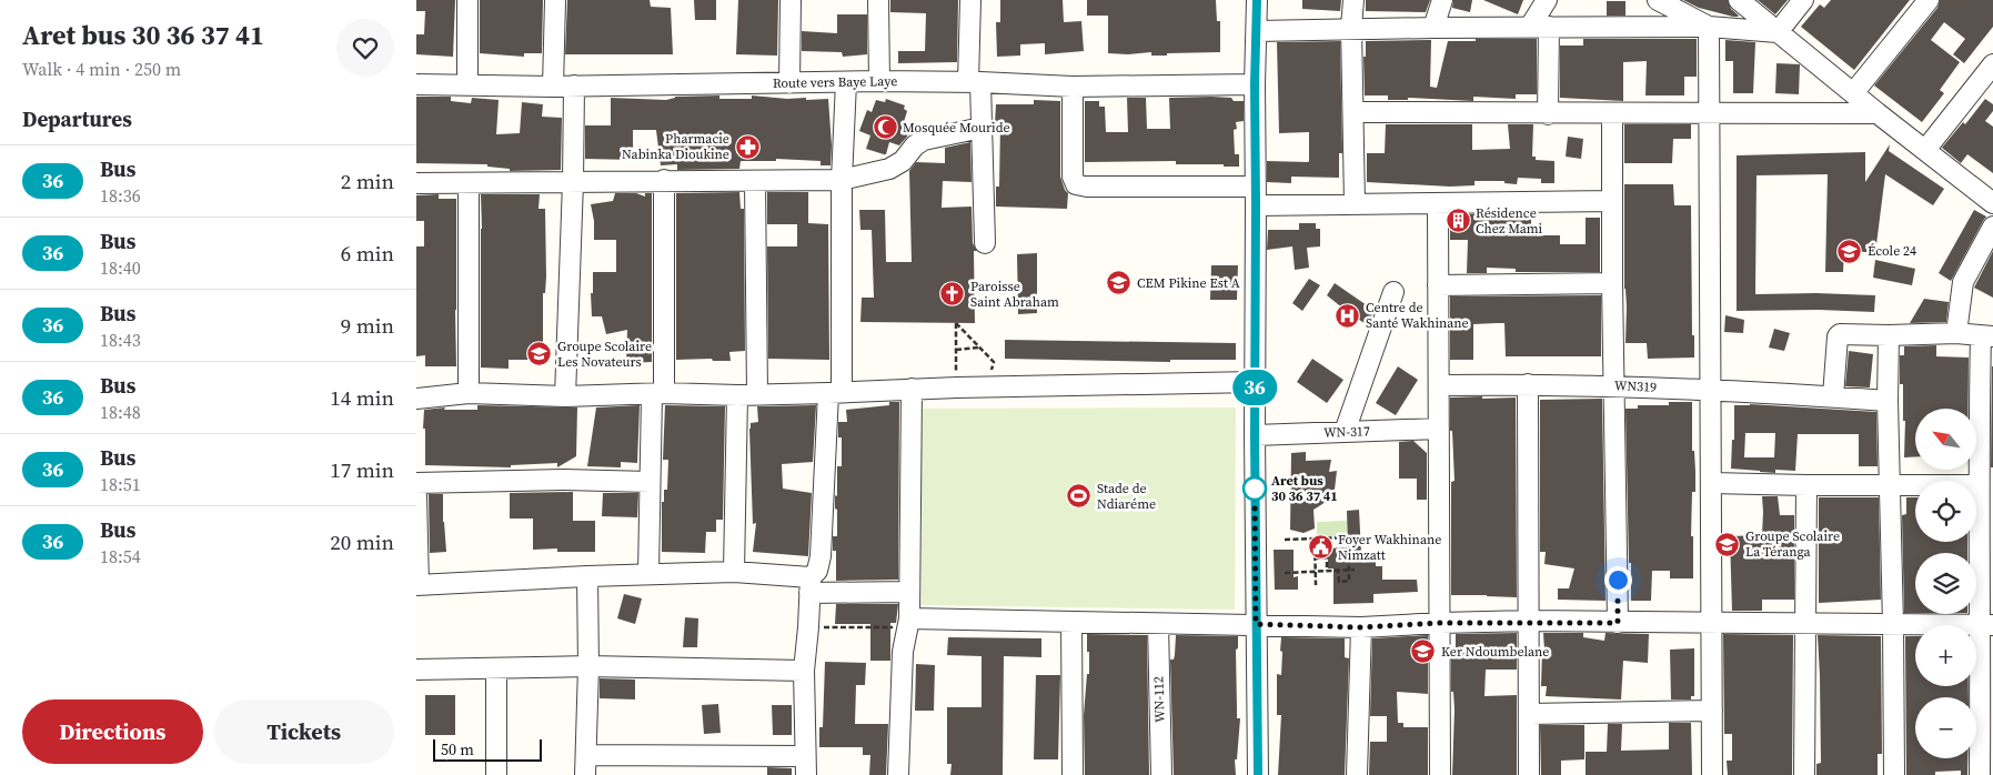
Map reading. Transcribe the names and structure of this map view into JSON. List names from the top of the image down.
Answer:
{
  "streets": {
    "street": [
      "Route vers Baye Laye",
      "WN319",
      "WN-317",
      "WN-112"
    ]
  },
  "places": {
    "mosque": ["Mosquée Mouride"],
    "pharmacy": ["Pharmacie Nabinka Dioukine"],
    "building": ["Résidence Chez Mami"],
    "school or university": [
      "École 24",
      "CEM Pikine Est A",
      "Groupe Scolaire Les Novateurs",
      "Groupe Scolaire La Téranga",
      "Ker Ndoumbelane"
    ],
    "church": ["Paroisse Saint Abraham"],
    "hospital": ["Centre de Santé Wakhinane"],
    "other": ["Aret bus 30 36 37 41"],
    "sports": ["Stade de Ndiaréme"],
    "public building": ["Foyer Wakhinane Nimzatt"]
  },
  "lines": ["bus line 36"],
  "scale_bar": "50 m",
  "north": "top left",
  "page": {
    "heading": [
      ["Aret bus 30 36 37 41", "Walk · 4 min · 250 m"],
      "Departures"
    ],
    "on_map": "36",
    "list": [
      {
        "mark": "36",
        "name": "Bus",
        "note": "18:36",
        "value": "2 min"
      },
      {
        "mark": "36",
        "name": "Bus",
        "note": "18:40",
        "value": "6 min"
      },
      {
        "mark": "36",
        "name": "Bus",
        "note": "18:43",
        "value": "9 min"
      },
      {
        "mark": "36",
        "name": "Bus",
        "note": "18:48",
        "value": "14 min"
      },
      {
        "mark": "36",
        "name": "Bus",
        "note": "18:51",
        "value": "17 min"
      },
      {
        "mark": "36",
        "name": "Bus",
        "note": "18:54",
        "value": "20 min"
      }
    ],
    "map_buttons": ["+", "−"],
    "buttons": ["Directions", "Tickets"],
    "scale": "50 m"
  }
}
